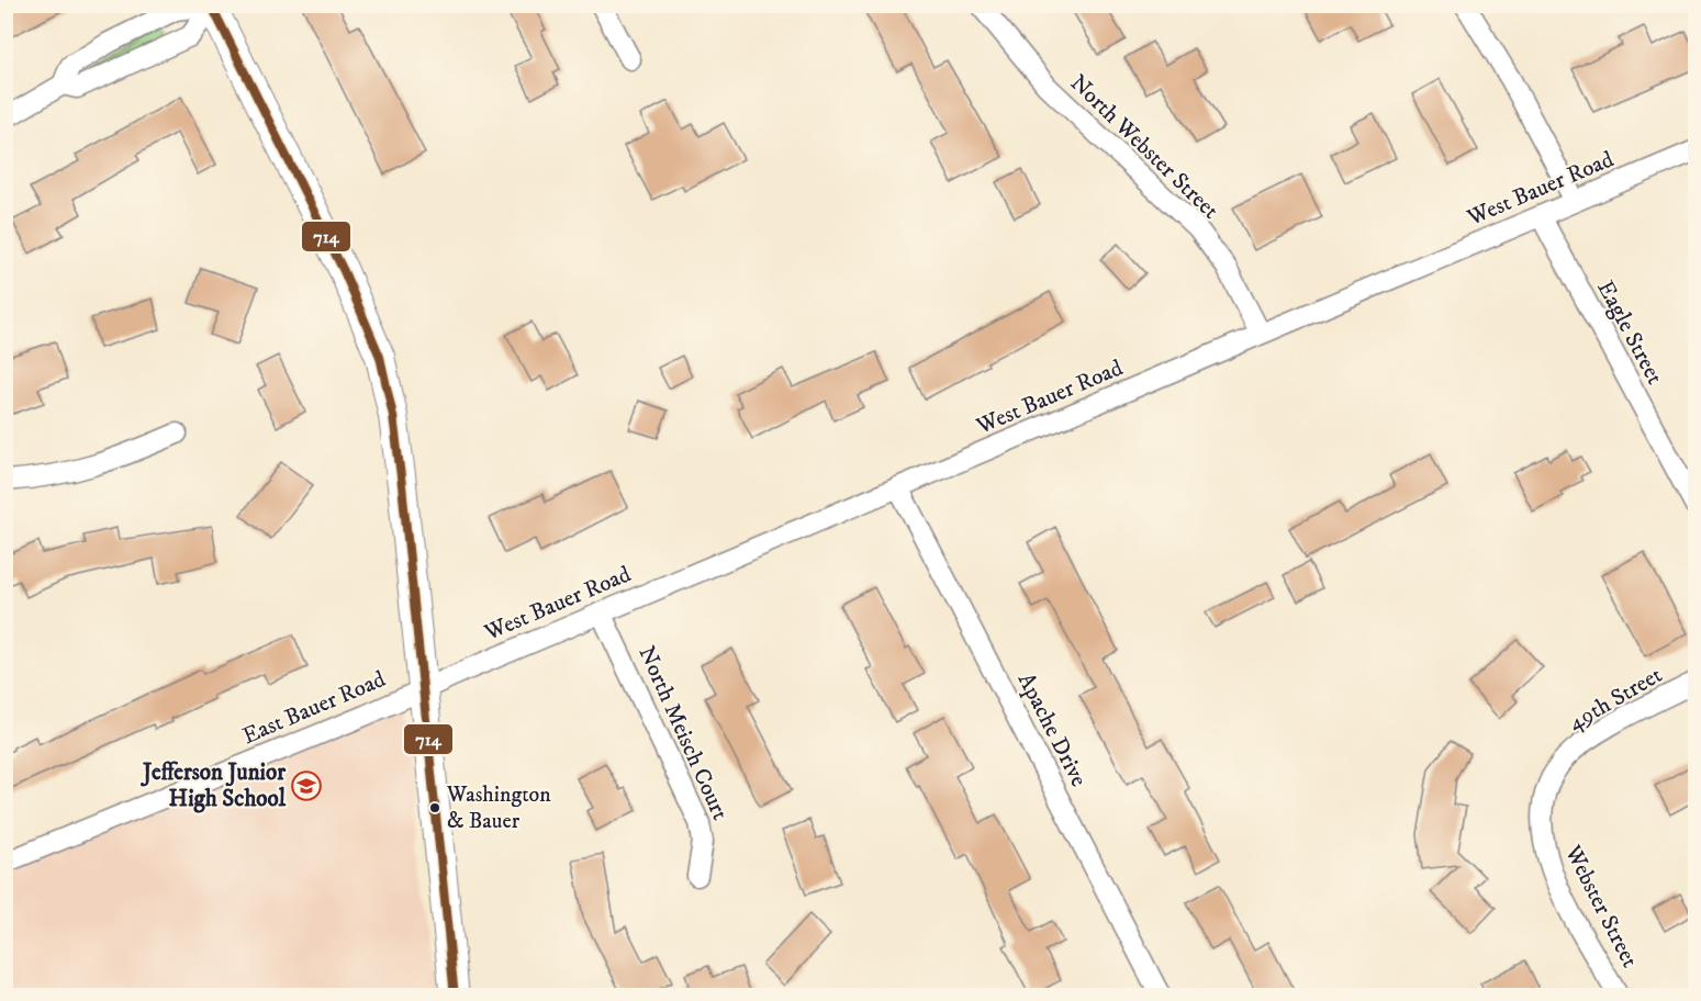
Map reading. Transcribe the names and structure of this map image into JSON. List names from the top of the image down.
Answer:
{
  "streets": {
    "street": [
      "North Webster Street",
      "West Bauer Road",
      "Eagle Street",
      "49th Street",
      "East Bauer Road",
      "Apache Drive",
      "North Meisch Court",
      "Webster Street"
    ]
  },
  "crossings": [
    ["North Webster Street", "West Bauer Road"],
    ["West Bauer Road", "Eagle Street"],
    ["West Bauer Road", "East Bauer Road"],
    ["West Bauer Road", "Apache Drive"],
    ["West Bauer Road", "North Meisch Court"],
    ["49th Street", "Webster Street"]
  ],
  "places": {
    "school or university": ["Jefferson Junior High School"],
    "other": ["Washington & Bauer"]
  },
  "lines": ["transit line 714"]
}
